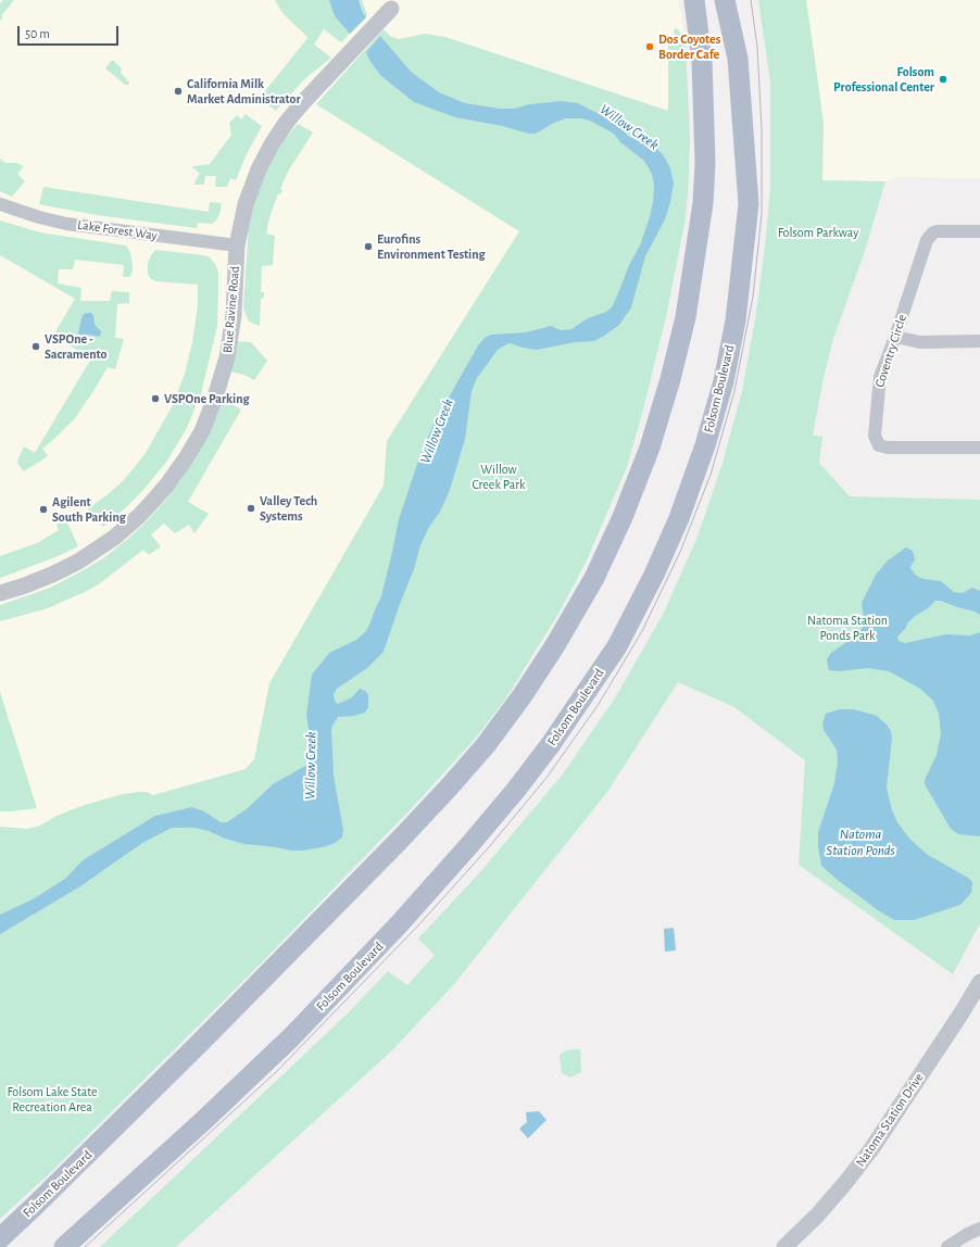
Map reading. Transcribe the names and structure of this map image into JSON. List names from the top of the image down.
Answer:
{
  "streets": {
    "main road": ["Folsom Boulevard"],
    "street": [
      "Lake Forest Way",
      "Blue Ravine Road",
      "Coventry Circle",
      "Natoma Station Drive"
    ]
  },
  "crossings": [
    ["Lake Forest Way", "Blue Ravine Road"]
  ],
  "water": ["Willow Creek", "Natoma Station Ponds"],
  "parks": [
    "Folsom Parkway",
    "Willow Creek Park",
    "Natoma Station Ponds Park",
    "Folsom Lake State Recreation Area"
  ],
  "places": [
    "Dos Coyotes Border Cafe",
    "Folsom Professional Center",
    "California Milk Market Administrator",
    "Eurofins Environment Testing",
    "VSPOne - Sacramento",
    "VSPOne Parking",
    "Valley Tech Systems",
    "Agilent South Parking"
  ],
  "scale_bar": "50 m"
}
